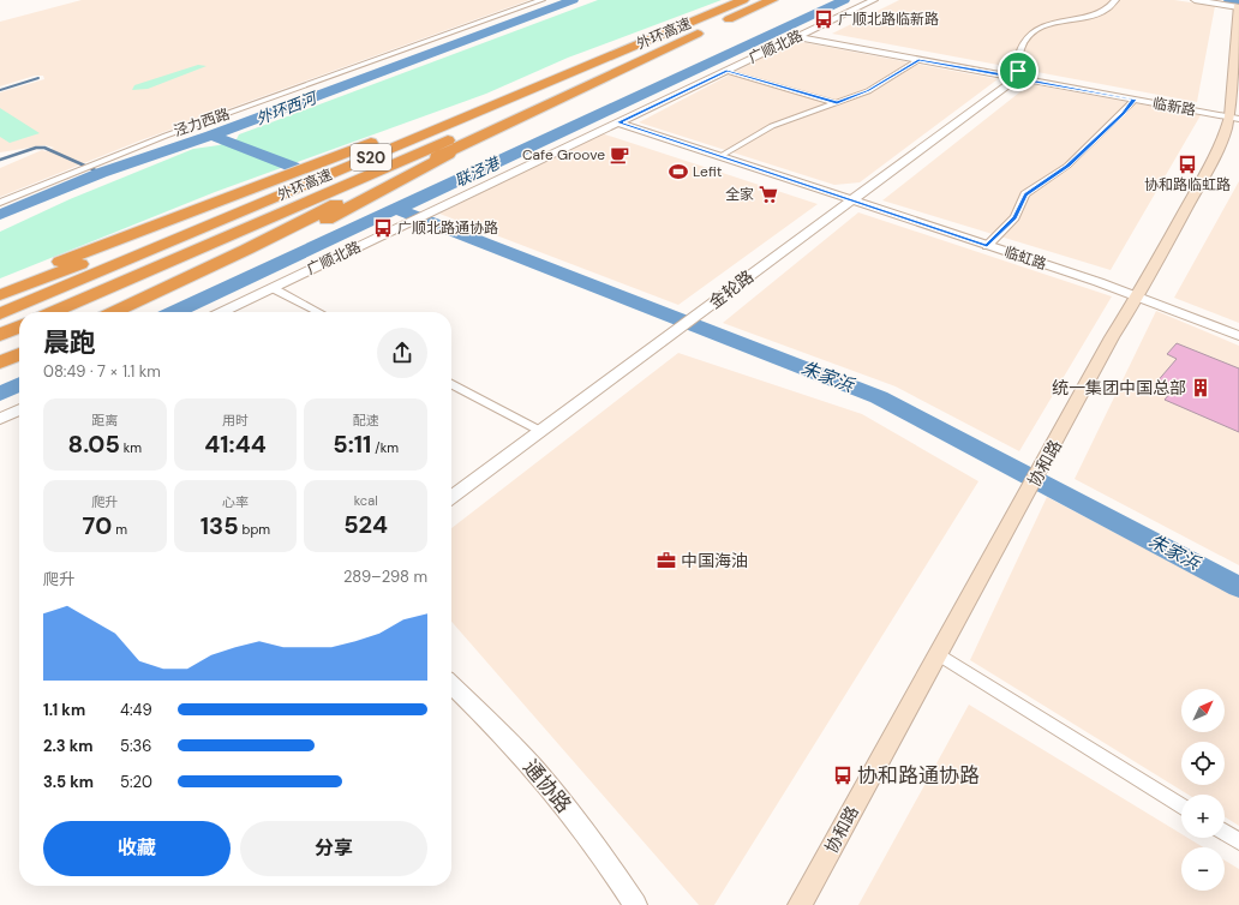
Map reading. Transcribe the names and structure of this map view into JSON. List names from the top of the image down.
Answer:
{
  "streets": {
    "highway": ["外环高速", "S20"],
    "main road": ["协和路"],
    "street": [
      "广顺北路",
      "临新路",
      "泾力西路",
      "临虹路",
      "金轮路",
      "通协路"
    ]
  },
  "crossings": [
    ["广顺北路", "临新路"],
    ["广顺北路", "临虹路"],
    ["临新路", "金轮路"],
    ["临新路", "协和路"],
    ["临虹路", "金轮路"],
    ["临虹路", "协和路"]
  ],
  "water": ["外环西河", "联泾港", "朱家浜"],
  "places": {
    "bus stop": [
      "广顺北路临新路",
      "协和路临虹路",
      "广顺北路通协路",
      "协和路通协路"
    ],
    "cafe": ["Cafe Groove"],
    "sports": ["Lefit"],
    "supermarket": ["全家"],
    "building": ["统一集团中国总部"],
    "office": ["中国海油"]
  },
  "north": "top right",
  "page": {
    "heading": ["晨跑", "08:49 · 7 × 1.1 km"],
    "stats": [
      ["距离", "8.05 km"],
      ["用时", "41:44"],
      ["配速", "5:11 /km"],
      ["爬升", "70 m"],
      ["心率", "135 bpm"],
      ["kcal", "524"]
    ],
    "chart": ["爬升", "289–298 m"],
    "map_buttons": ["+", "−"],
    "list": [
      {
        "name": "1.1 km",
        "note": "4:49"
      },
      {
        "name": "2.3 km",
        "note": "5:36"
      },
      {
        "name": "3.5 km",
        "note": "5:20"
      }
    ],
    "buttons": ["收藏", "分享"]
  }
}
